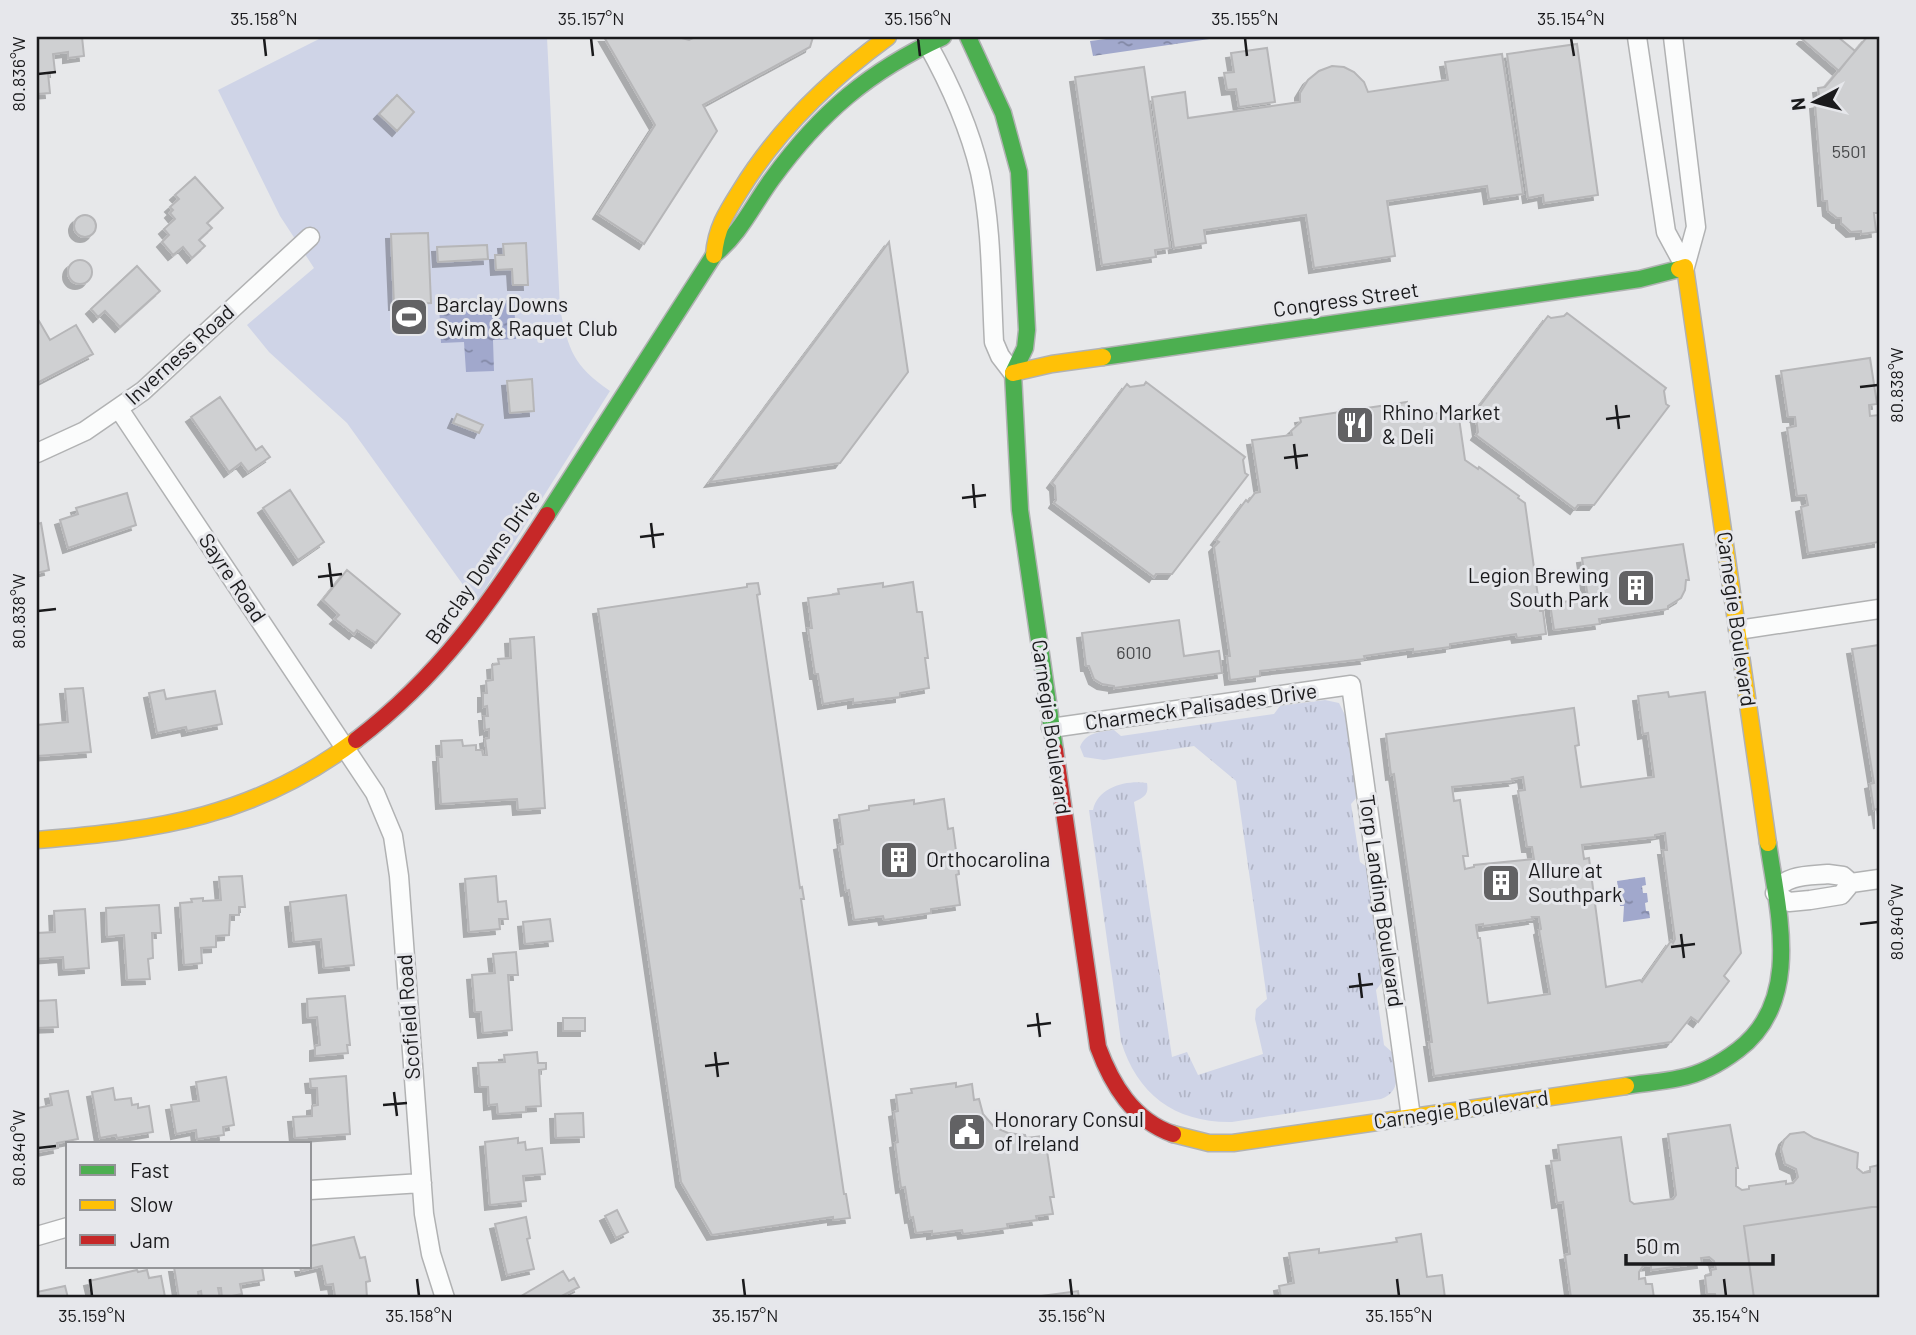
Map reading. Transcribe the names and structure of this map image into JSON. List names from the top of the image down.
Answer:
{
  "streets": {
    "street": [
      "Congress Street",
      "Inverness Road",
      "Barclay Downs Drive",
      "Sayre Road",
      "Carnegie Boulevard",
      "Charmeck Palisades Drive",
      "Torp Landing Boulevard",
      "Scofield Road"
    ]
  },
  "crossings": [
    ["Congress Street", "Carnegie Boulevard"],
    ["Inverness Road", "Sayre Road"],
    ["Barclay Downs Drive", "Sayre Road"],
    ["Barclay Downs Drive", "Carnegie Boulevard"],
    ["Barclay Downs Drive", "Scofield Road"],
    ["Sayre Road", "Scofield Road"],
    ["Carnegie Boulevard", "Charmeck Palisades Drive"],
    ["Carnegie Boulevard", "Torp Landing Boulevard"],
    ["Charmeck Palisades Drive", "Torp Landing Boulevard"]
  ],
  "places": {
    "sports": ["Barclay Downs Swim & Raquet Club"],
    "restaurant": ["Rhino Market & Deli"],
    "building": ["Legion Brewing South Park", "Orthocarolina", "Allure at Southpark"],
    "public building": ["Honorary Consul of Ireland"]
  },
  "house_numbers": ["5501", "6010"],
  "legend": ["Fast", "Slow", "Jam"],
  "scale_bar": "50 m",
  "north": "left",
  "coordinates": [
    "35.158°N",
    "35.157°N",
    "35.156°N",
    "35.155°N",
    "35.154°N",
    "80.836°W",
    "80.838°W",
    "80.840°W",
    "35.159°N"
  ]
}
